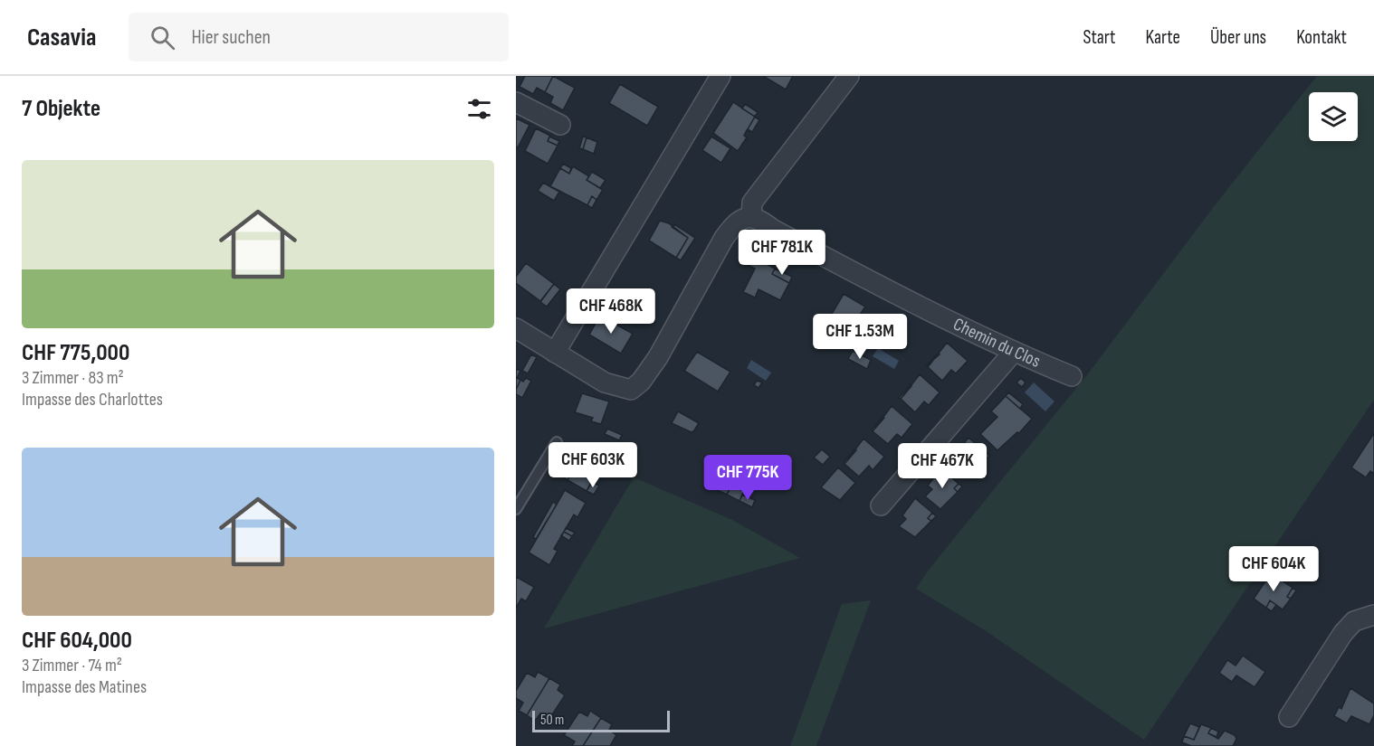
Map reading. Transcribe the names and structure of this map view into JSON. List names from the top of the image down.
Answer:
{
  "streets": {
    "street": ["Chemin du Clos"]
  },
  "scale_bar": "50 m",
  "page": {
    "header": "Casavia",
    "search": "Hier suchen",
    "nav": [
      "Start",
      "Karte",
      "Über uns",
      "Kontakt"
    ],
    "heading": "7 Objekte",
    "list": [
      {
        "name": "CHF 775,000",
        "note": "3 Zimmer · 83 m² · Impasse des Charlottes"
      },
      {
        "name": "CHF 604,000",
        "note": "3 Zimmer · 74 m² · Impasse des Matines"
      }
    ],
    "price": [
      "CHF 781K",
      "CHF 468K",
      "CHF 1.53M",
      "CHF 603K",
      "CHF 467K",
      "CHF 775K",
      "CHF 604K"
    ],
    "scale": "50 m"
  }
}
